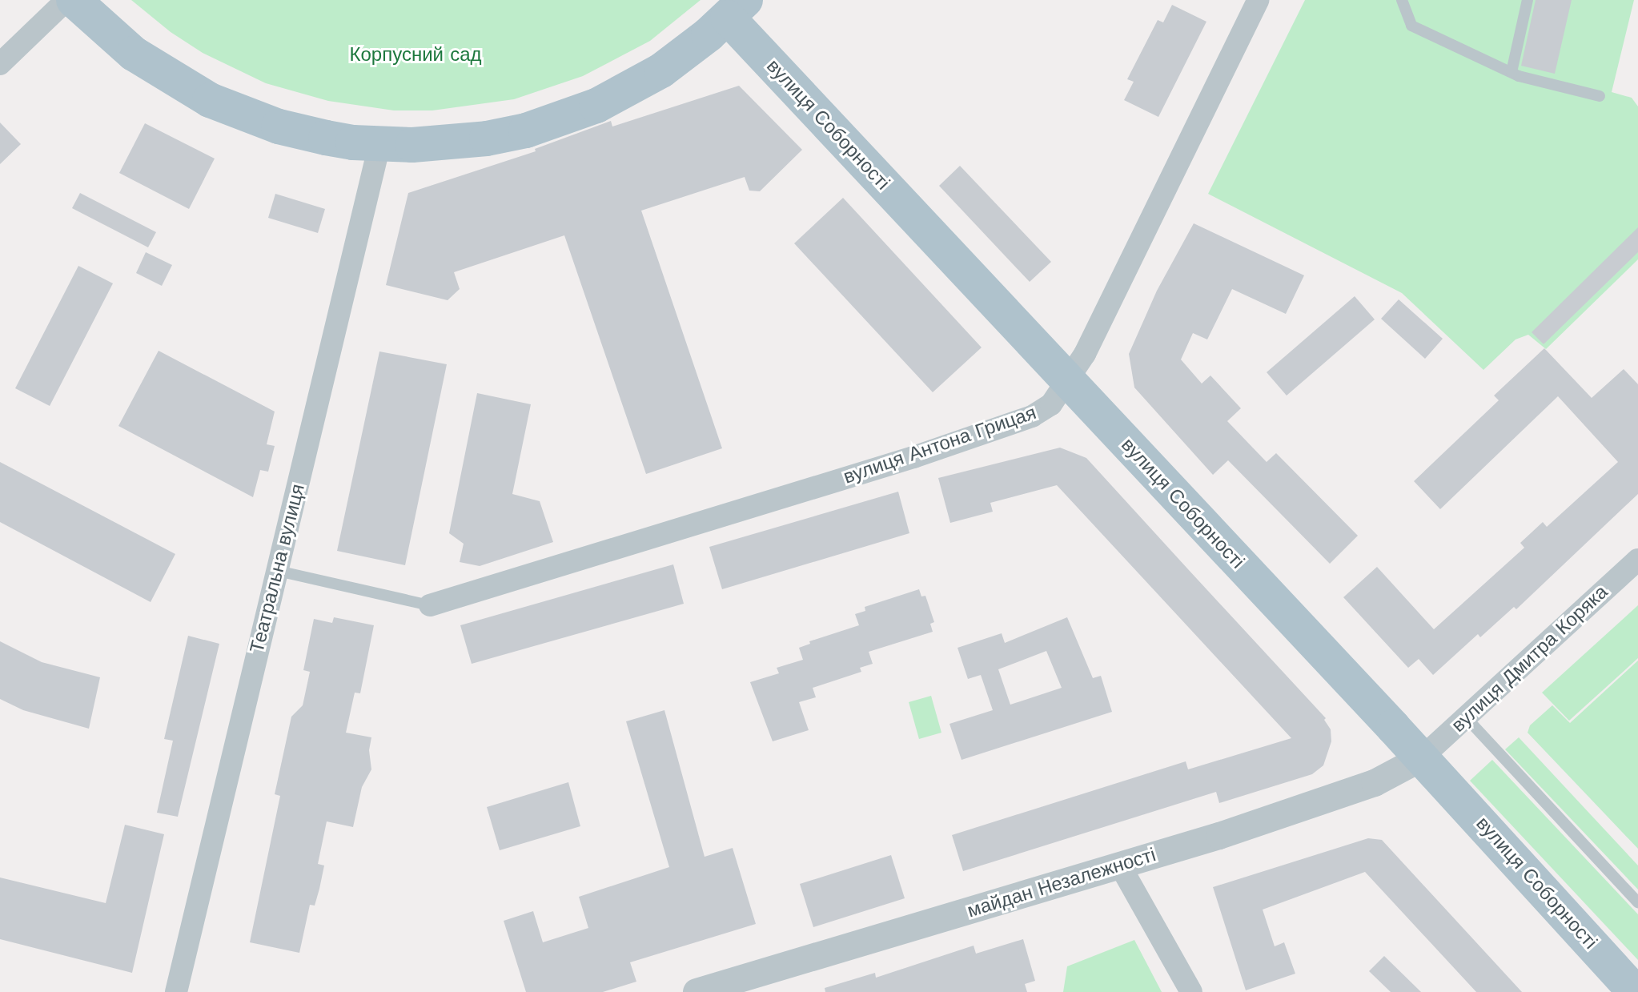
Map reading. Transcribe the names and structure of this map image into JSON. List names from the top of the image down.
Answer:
{
  "streets": {
    "main road": ["вулиця Соборності"],
    "street": [
      "вулиця Антона Грицая",
      "Театральна вулиця",
      "вулиця Дмитра Коряка",
      "майдан Незалежності"
    ]
  },
  "crossings": [
    ["вулиця Соборності", "вулиця Антона Грицая"],
    ["вулиця Соборності", "Театральна вулиця"],
    ["вулиця Соборності", "вулиця Дмитра Коряка"],
    ["вулиця Соборності", "майдан Незалежності"],
    ["вулиця Дмитра Коряка", "майдан Незалежності"]
  ],
  "parks": ["Корпусний сад"]
}
